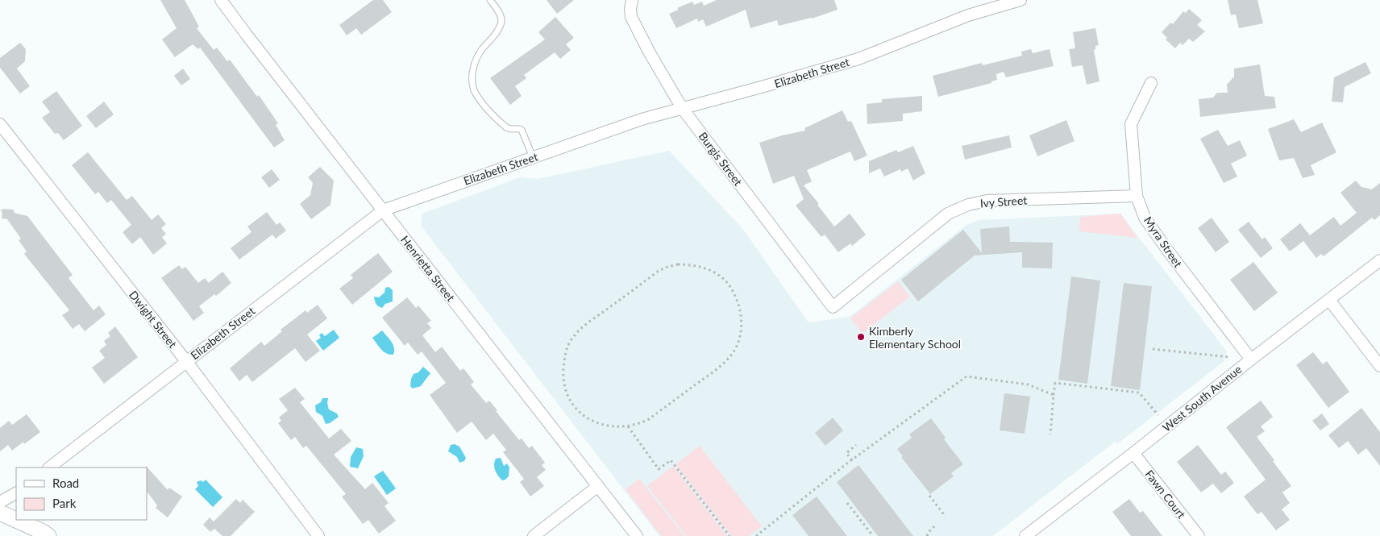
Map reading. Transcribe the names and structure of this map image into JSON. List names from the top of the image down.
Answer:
{
  "streets": {
    "street": [
      "Elizabeth Street",
      "Burgis Street",
      "Ivy Street",
      "Myra Street",
      "Henrietta Street",
      "Dwight Street",
      "West South Avenue",
      "Fawn Court"
    ]
  },
  "crossings": [
    ["Elizabeth Street", "Burgis Street"],
    ["Elizabeth Street", "Henrietta Street"],
    ["Elizabeth Street", "Dwight Street"],
    ["Burgis Street", "Ivy Street"],
    ["Ivy Street", "Myra Street"],
    ["Myra Street", "West South Avenue"],
    ["West South Avenue", "Fawn Court"]
  ],
  "places": ["Kimberly Elementary School"],
  "legend": ["Road", "Park"]
}
